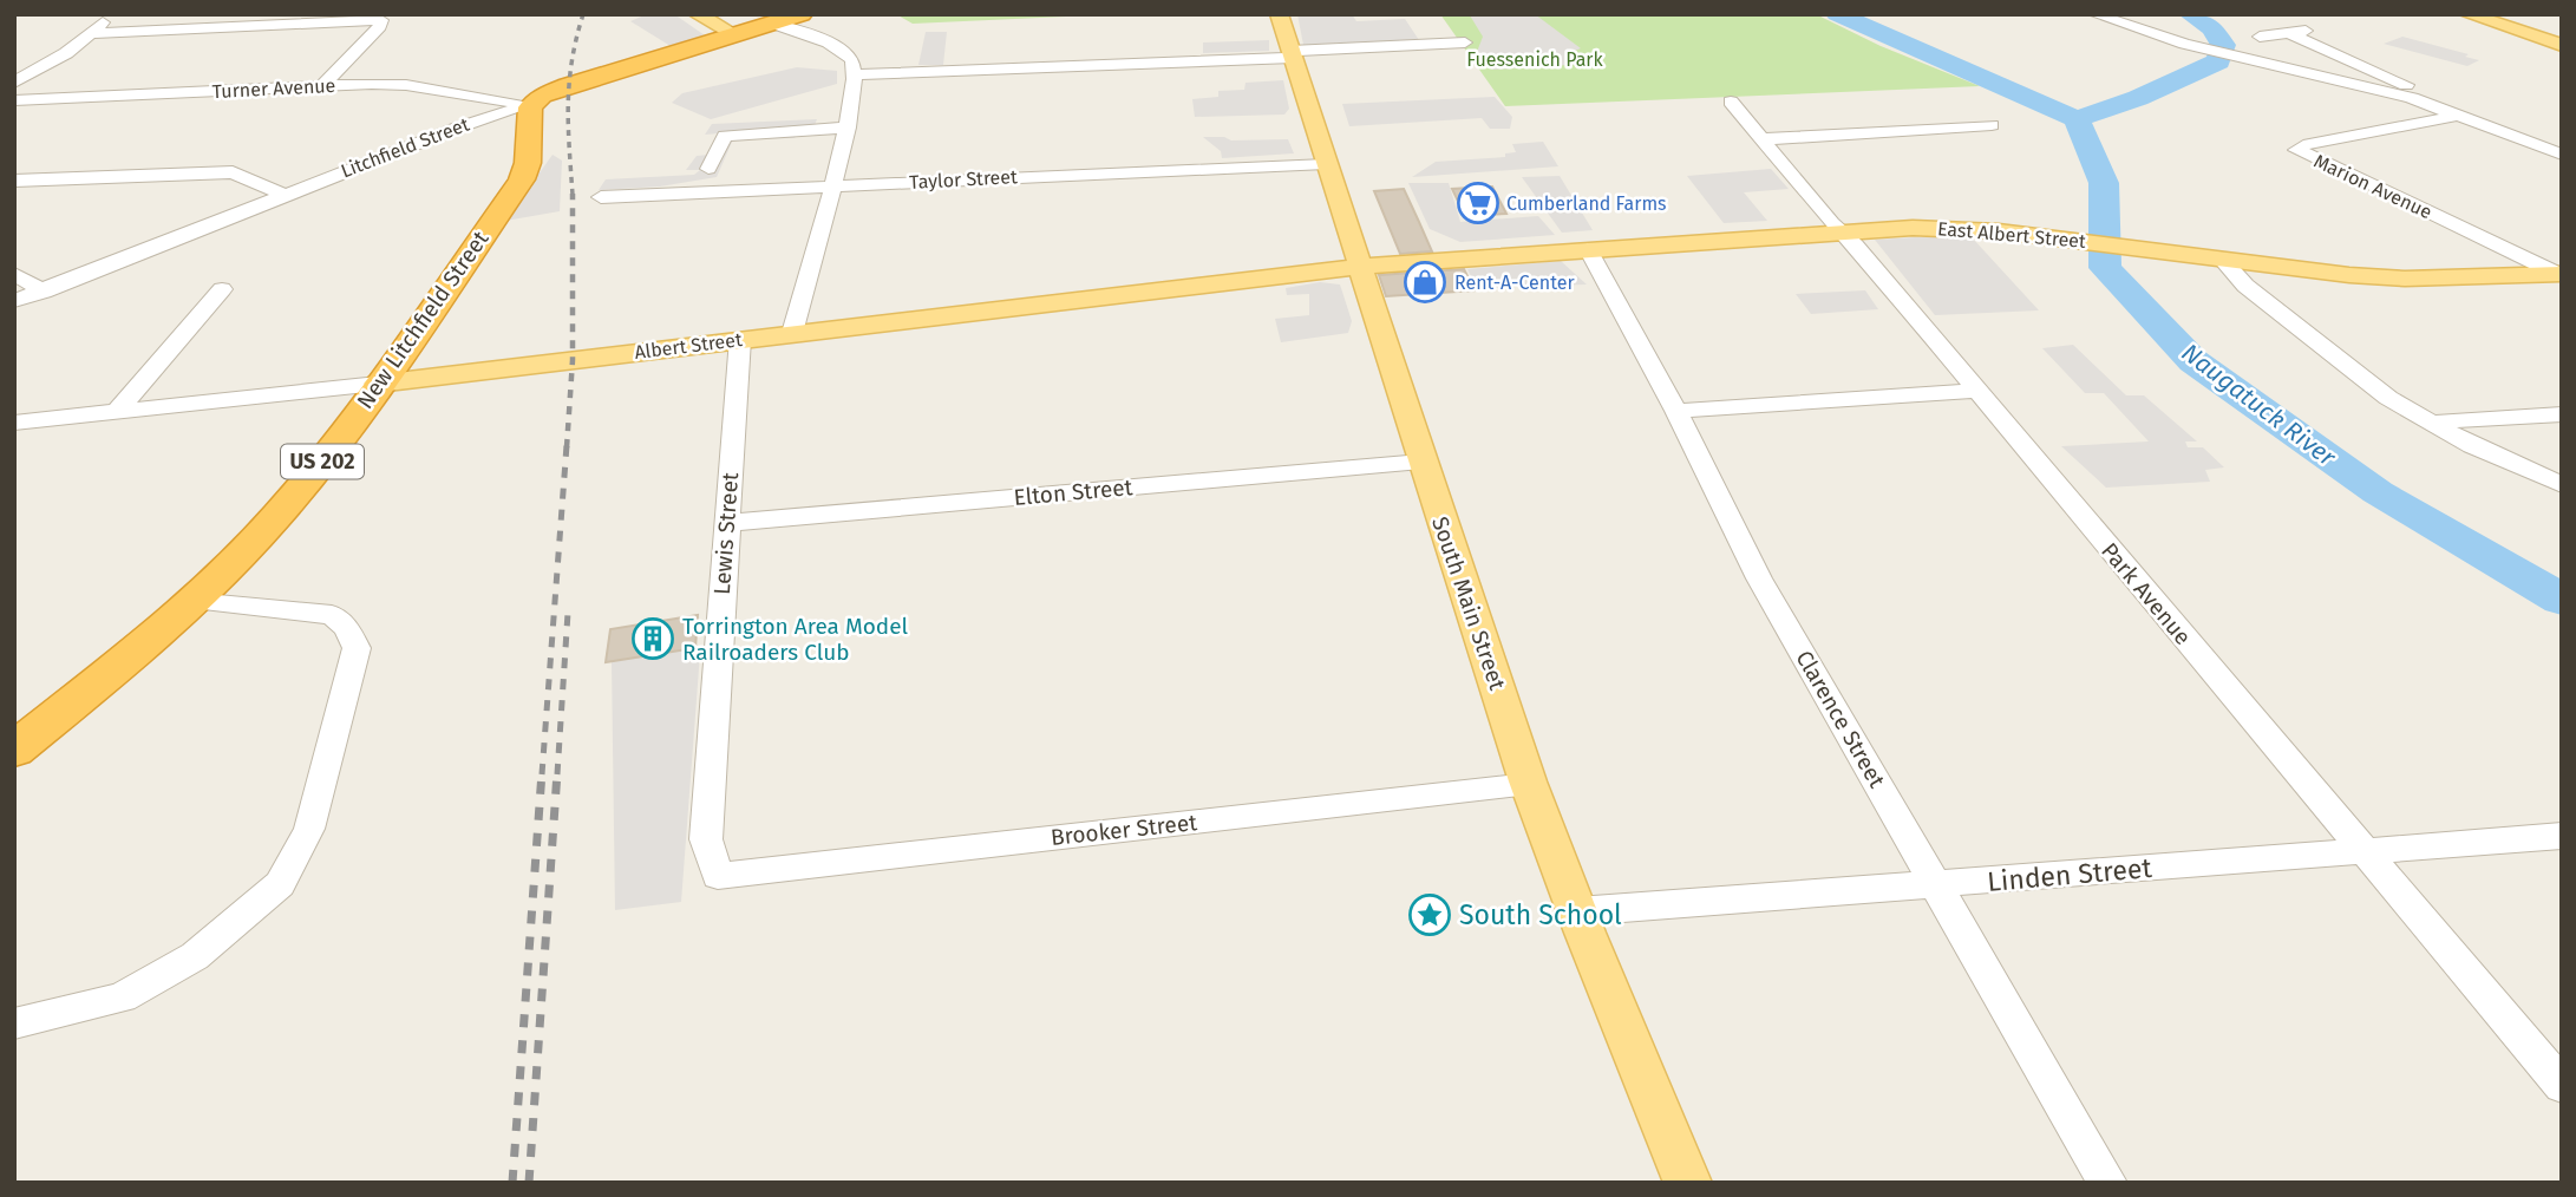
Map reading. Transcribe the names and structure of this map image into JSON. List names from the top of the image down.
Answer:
{
  "streets": {
    "highway": ["Litchfield Street", "New Litchfield Street", "US 202"],
    "main road": ["East Albert Street", "Albert Street", "South Main Street"],
    "street": [
      "Turner Avenue",
      "Taylor Street",
      "Marion Avenue",
      "Elton Street",
      "Lewis Street",
      "Park Avenue",
      "Clarence Street",
      "Brooker Street",
      "Linden Street"
    ]
  },
  "crossings": [
    ["Turner Avenue", "Litchfield Street"],
    ["Turner Avenue", "New Litchfield Street"],
    ["Litchfield Street", "New Litchfield Street"],
    ["Taylor Street", "South Main Street"],
    ["Marion Avenue", "East Albert Street"],
    ["East Albert Street", "Albert Street"],
    ["East Albert Street", "Park Avenue"],
    ["East Albert Street", "South Main Street"],
    ["East Albert Street", "Clarence Street"],
    ["New Litchfield Street", "Albert Street"],
    ["Albert Street", "Lewis Street"],
    ["Albert Street", "South Main Street"],
    ["Elton Street", "Lewis Street"],
    ["Elton Street", "South Main Street"],
    ["Lewis Street", "Brooker Street"],
    ["Park Avenue", "Linden Street"],
    ["South Main Street", "Brooker Street"],
    ["South Main Street", "Linden Street"],
    ["Clarence Street", "Linden Street"]
  ],
  "water": ["Naugatuck River"],
  "parks": ["Fuessenich Park"],
  "places": {
    "supermarket": ["Cumberland Farms"],
    "shop": ["Rent-A-Center"],
    "building": ["Torrington Area Model Railroaders Club"],
    "place": ["South School"]
  }
}
